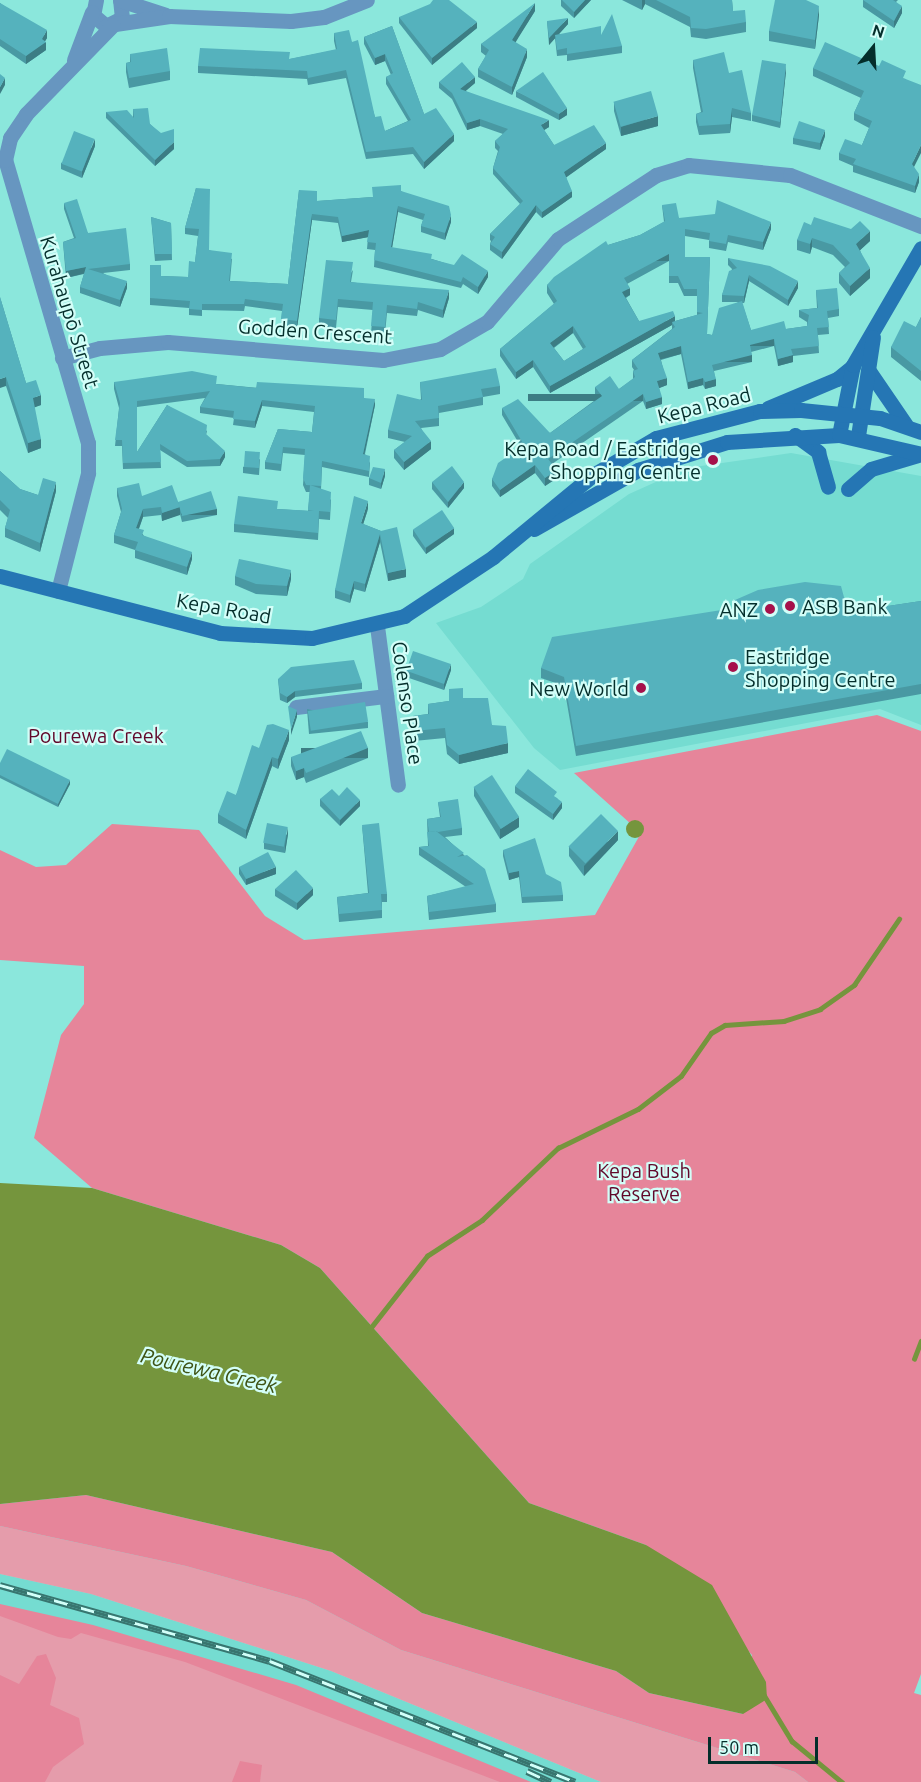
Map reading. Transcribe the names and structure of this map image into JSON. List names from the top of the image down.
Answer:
{
  "streets": {
    "main road": ["Kepa Road"],
    "street": ["Kurahaupō Street", "Godden Crescent", "Colenso Place"]
  },
  "crossings": [
    ["Kurahaupō Street", "Godden Crescent"],
    ["Kurahaupō Street", "Kepa Road"],
    ["Kepa Road", "Colenso Place"]
  ],
  "water": ["Pourewa Creek"],
  "parks": ["Pourewa Creek", "Kepa Bush Reserve"],
  "places": [
    "Kepa Road / Eastridge Shopping Centre",
    "ASB Bank",
    "ANZ",
    "Eastridge Shopping Centre",
    "New World"
  ],
  "scale_bar": "50 m",
  "north": "top"
}
